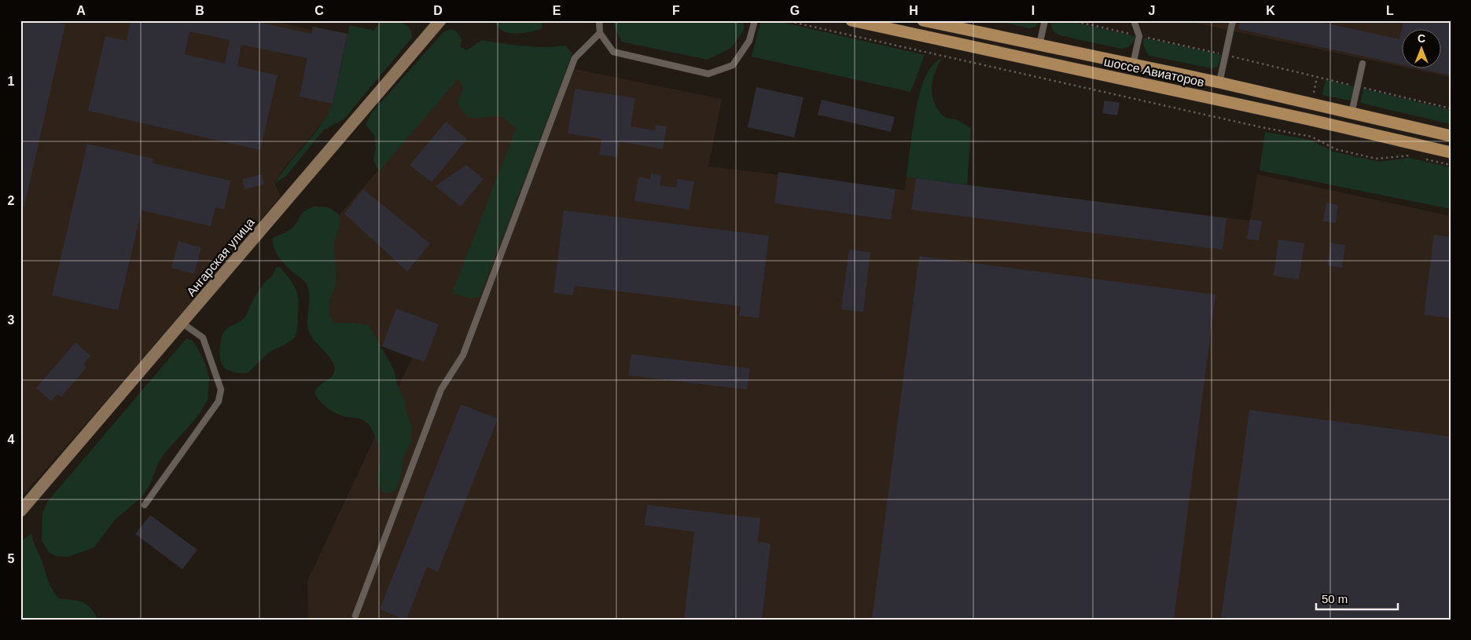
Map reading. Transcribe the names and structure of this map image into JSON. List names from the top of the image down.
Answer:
{
  "streets": {
    "main road": ["шоссе Авиаторов", "Ангарская улица"]
  },
  "scale_bar": "50 m",
  "north": "top",
  "grid": {
    "columns": [
      "A",
      "B",
      "C",
      "D",
      "E",
      "F",
      "G",
      "H",
      "I",
      "J",
      "K",
      "L"
    ],
    "rows": [
      "1",
      "2",
      "3",
      "4",
      "5"
    ]
  }
}
